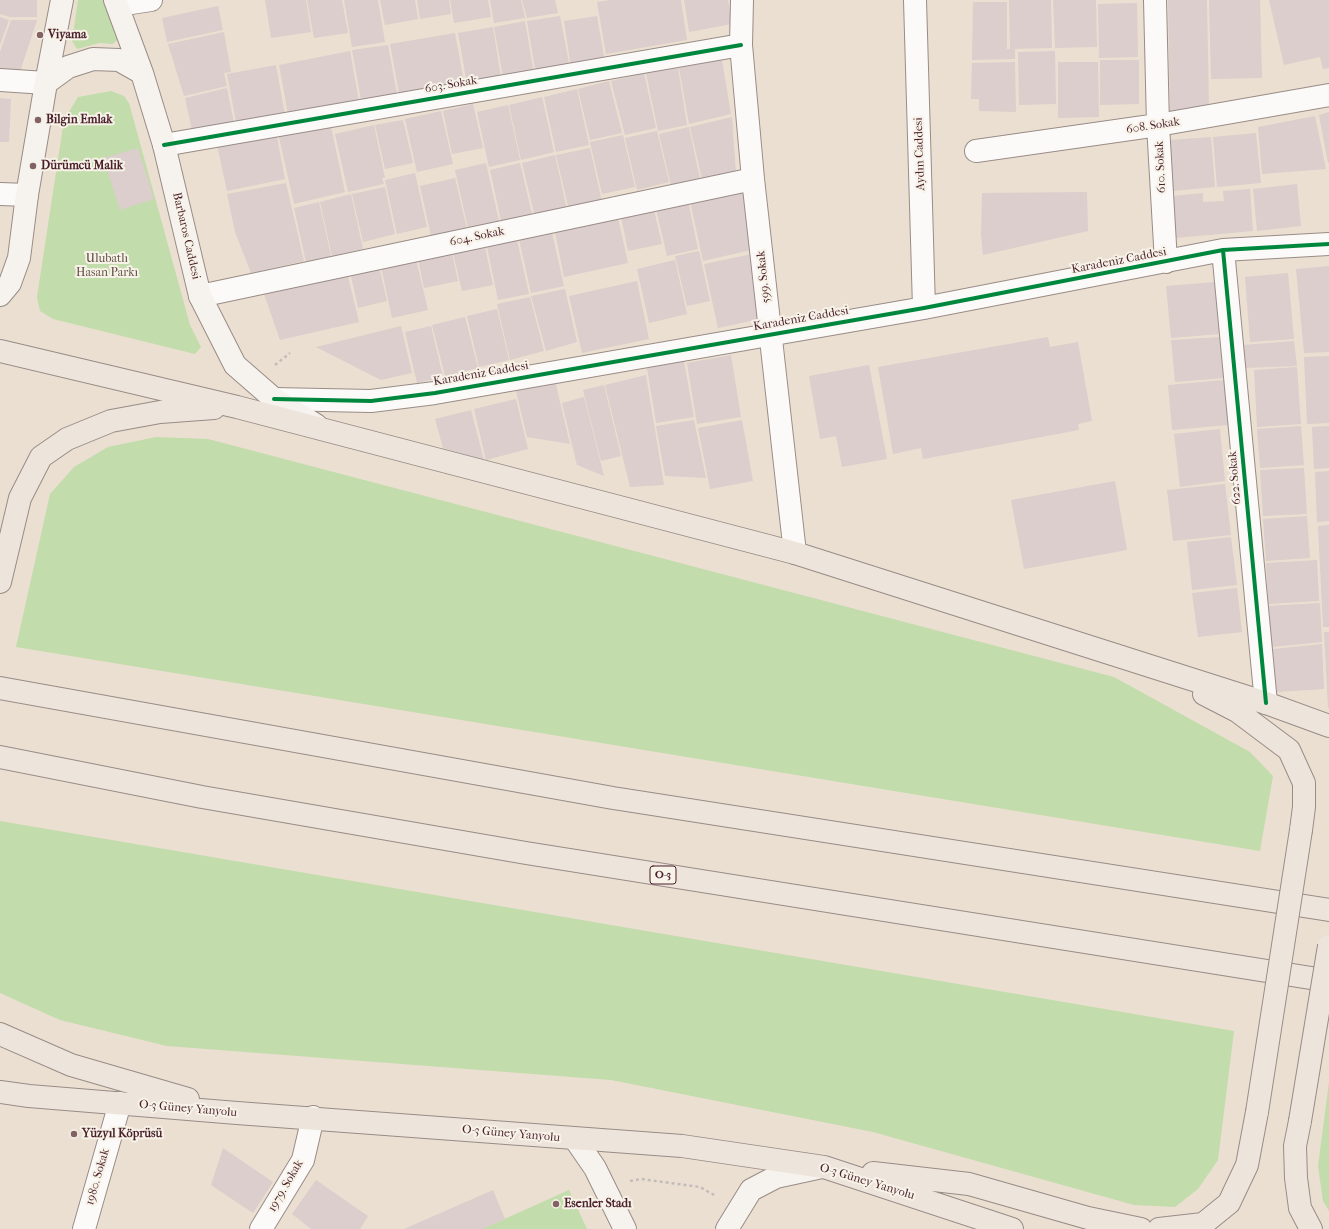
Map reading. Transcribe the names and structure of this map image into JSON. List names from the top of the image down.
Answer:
{
  "streets": {
    "main road": ["Barbaros Caddesi", "O-3", "O-3 Güney Yanyolu"],
    "street": [
      "603. Sokak",
      "608. Sokak",
      "Aydın Caddesi",
      "610. Sokak",
      "604. Sokak",
      "Karadeniz Caddesi",
      "599. Sokak",
      "622. Sokak",
      "1980. Sokak",
      "1979. Sokak"
    ]
  },
  "crossings": [
    ["603. Sokak", "Barbaros Caddesi"],
    ["603. Sokak", "599. Sokak"],
    ["608. Sokak", "610. Sokak"],
    ["Aydın Caddesi", "Karadeniz Caddesi"],
    ["610. Sokak", "Karadeniz Caddesi"],
    ["Barbaros Caddesi", "604. Sokak"],
    ["Barbaros Caddesi", "Karadeniz Caddesi"],
    ["604. Sokak", "599. Sokak"],
    ["Karadeniz Caddesi", "599. Sokak"],
    ["Karadeniz Caddesi", "622. Sokak"],
    ["O-3 Güney Yanyolu", "1980. Sokak"],
    ["O-3 Güney Yanyolu", "1979. Sokak"]
  ],
  "parks": ["Ulubatlı Hasan Parkı"],
  "places": [
    "Viyama",
    "Bilgin Emlak",
    "Dürümcü Malik",
    "Yüzyıl Köprüsü",
    "Esenler Stadı"
  ]
}
